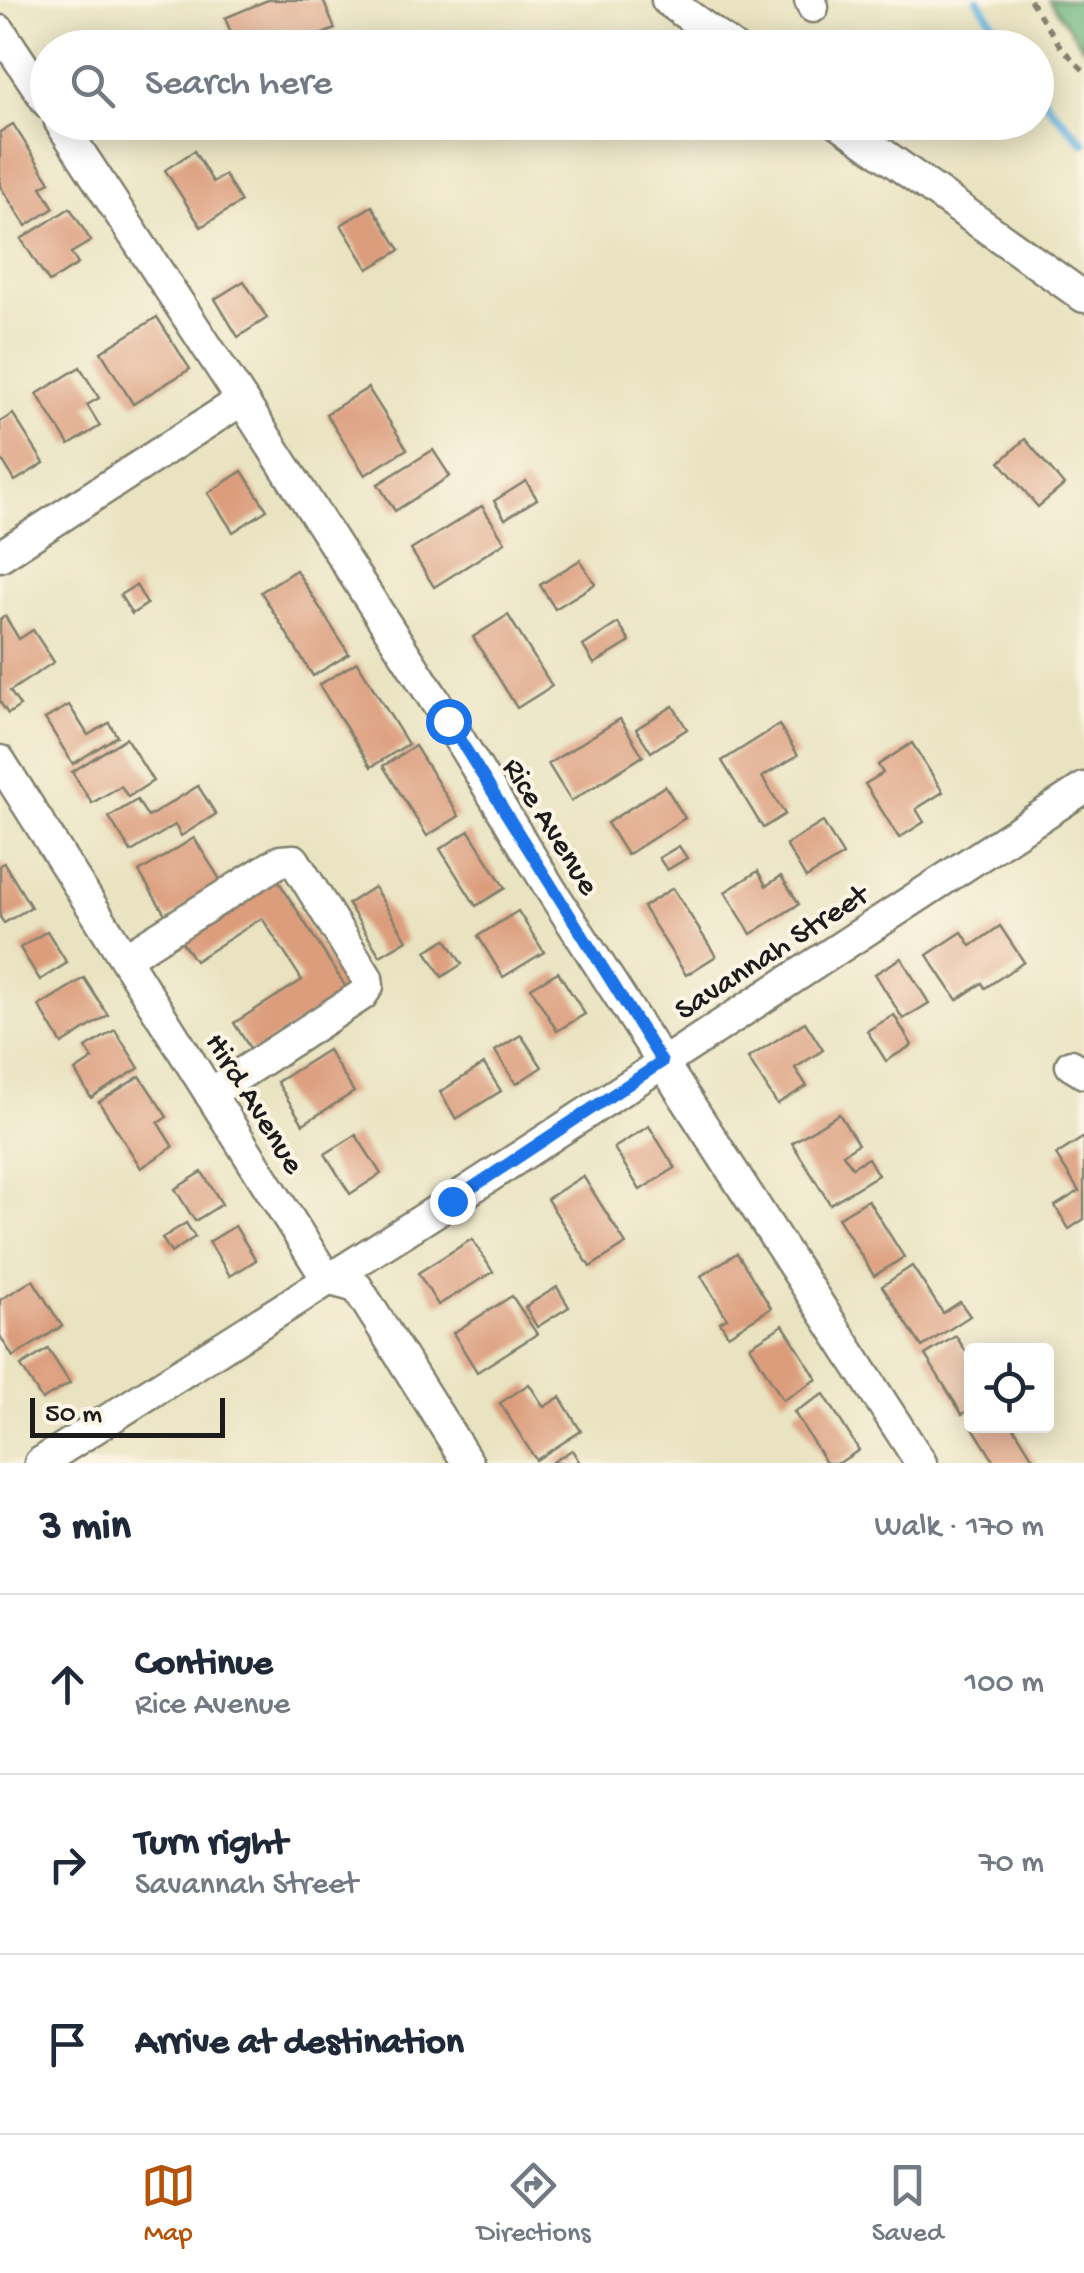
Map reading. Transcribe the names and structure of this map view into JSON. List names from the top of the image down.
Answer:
{
  "streets": {
    "street": ["Rice Avenue", "Savannah Street", "Hird Avenue"]
  },
  "crossings": [
    ["Rice Avenue", "Savannah Street"],
    ["Savannah Street", "Hird Avenue"]
  ],
  "scale_bar": "50 m",
  "page": {
    "search": "Search here",
    "scale": "50 m",
    "heading": ["3 min", "Walk · 170 m"],
    "list": [
      ["Continue", "Rice Avenue", "100 m"],
      ["Turn right", "Savannah Street", "70 m"],
      "Arrive at destination"
    ],
    "nav": ["Map", "Directions", "Saved"]
  }
}
